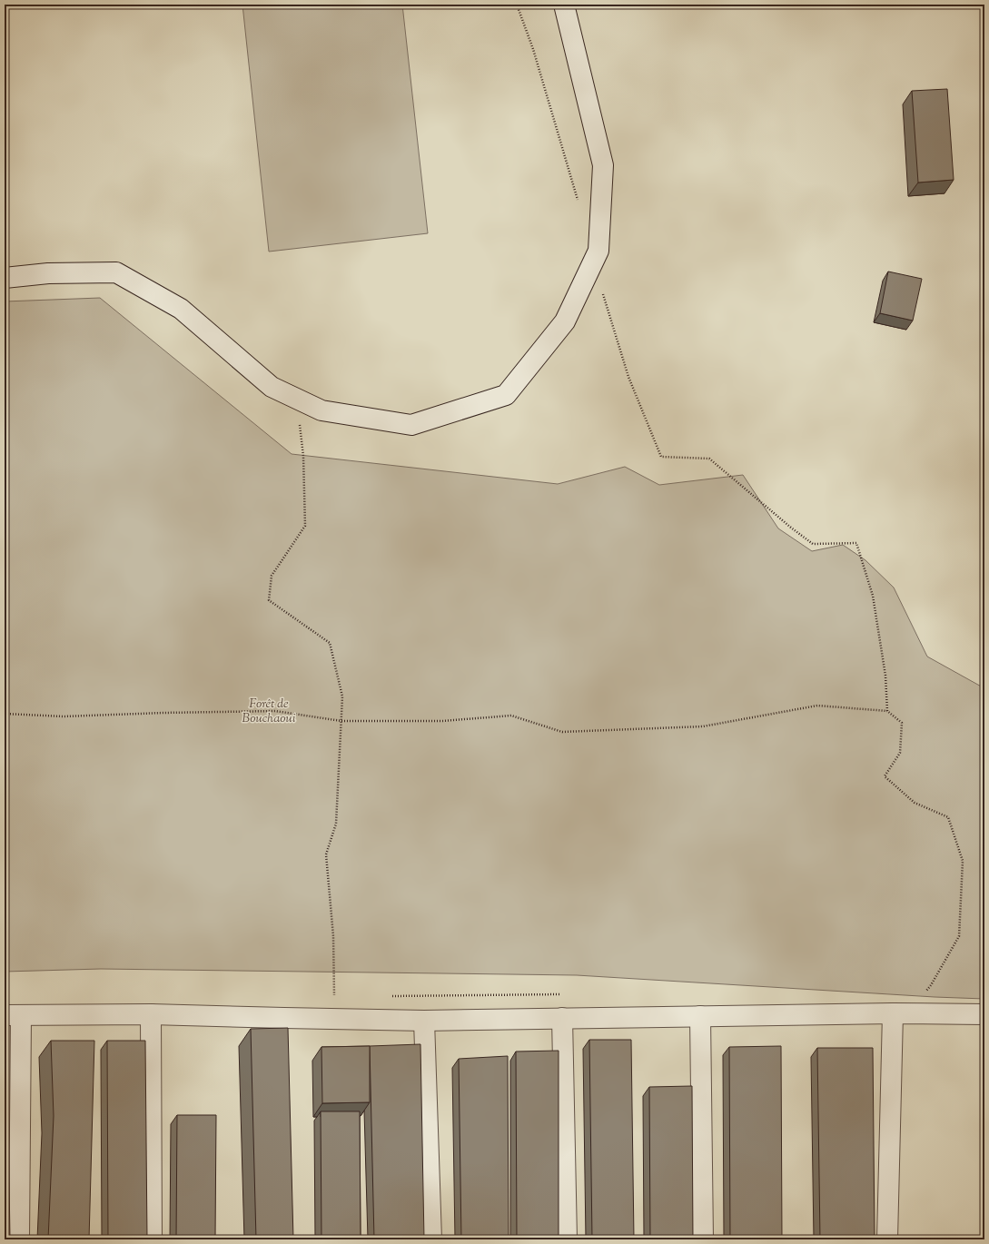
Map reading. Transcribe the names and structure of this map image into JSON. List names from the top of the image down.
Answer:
{
  "parks": ["Forêt de Bouchaoui"]
}
